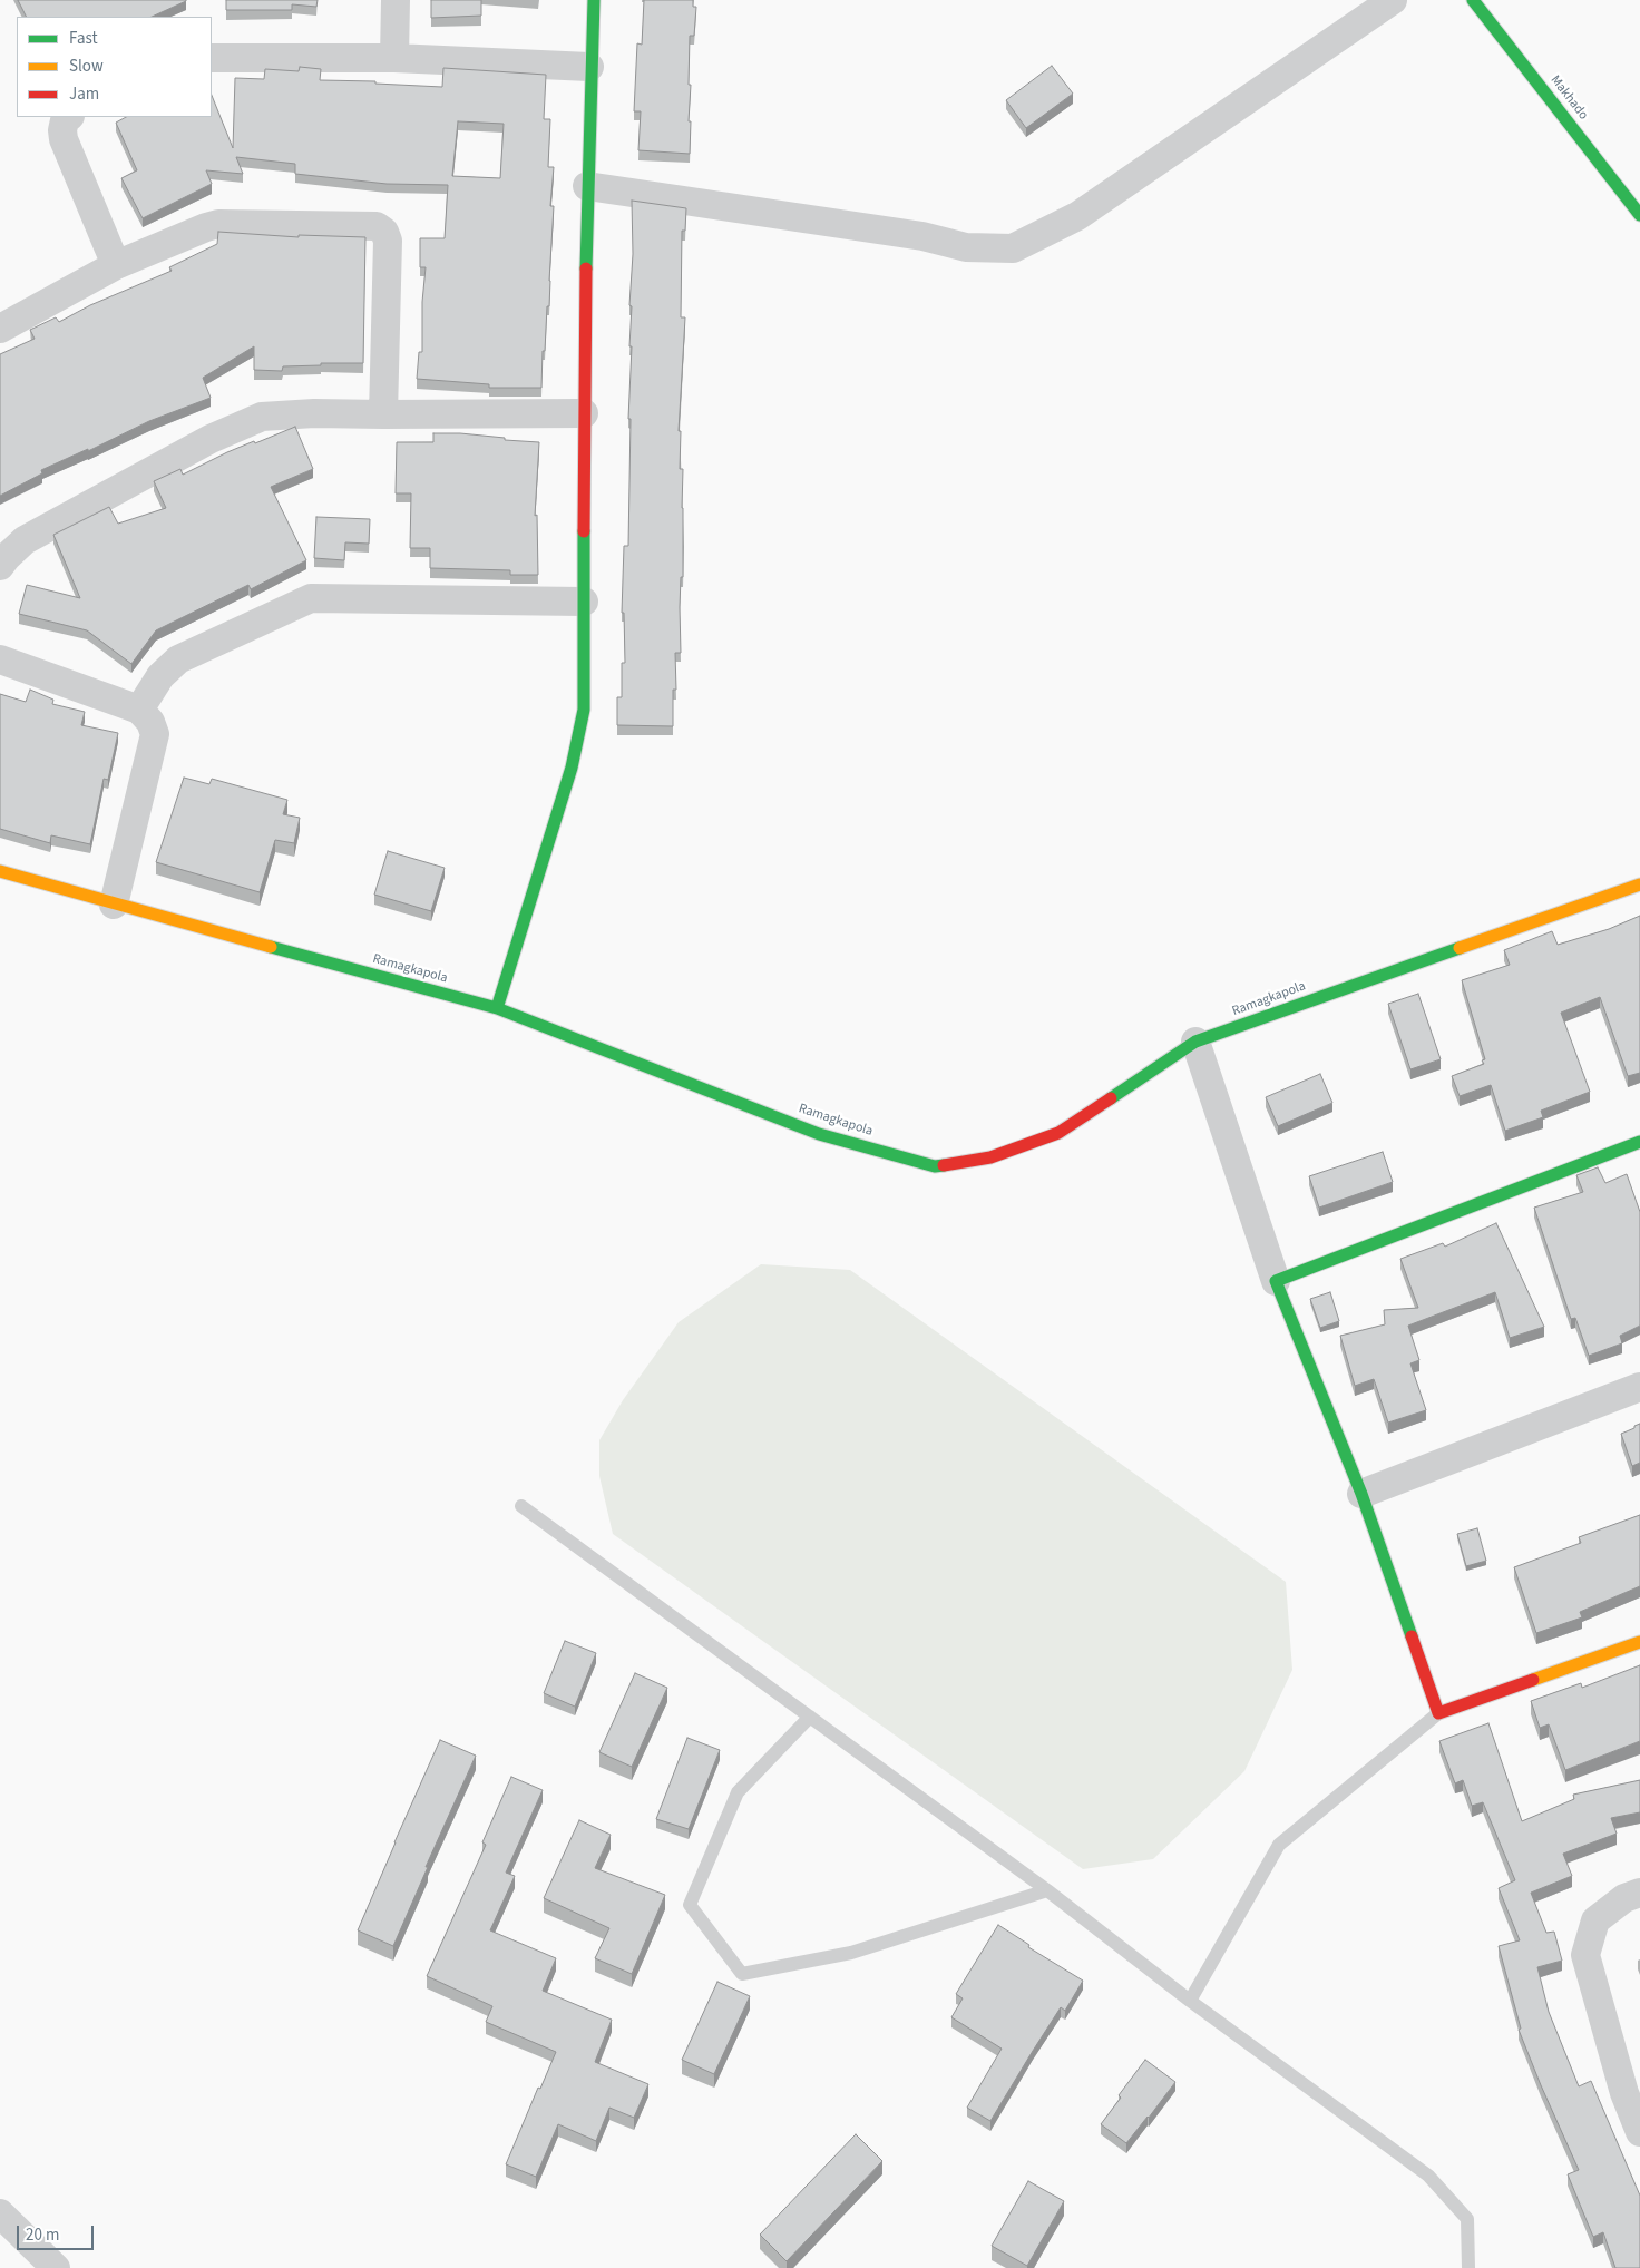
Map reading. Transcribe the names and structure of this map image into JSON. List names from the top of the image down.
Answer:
{
  "streets": {
    "street": ["Makhado", "Ramagkapola"]
  },
  "legend": ["Fast", "Slow", "Jam"],
  "scale_bar": "20 m"
}
